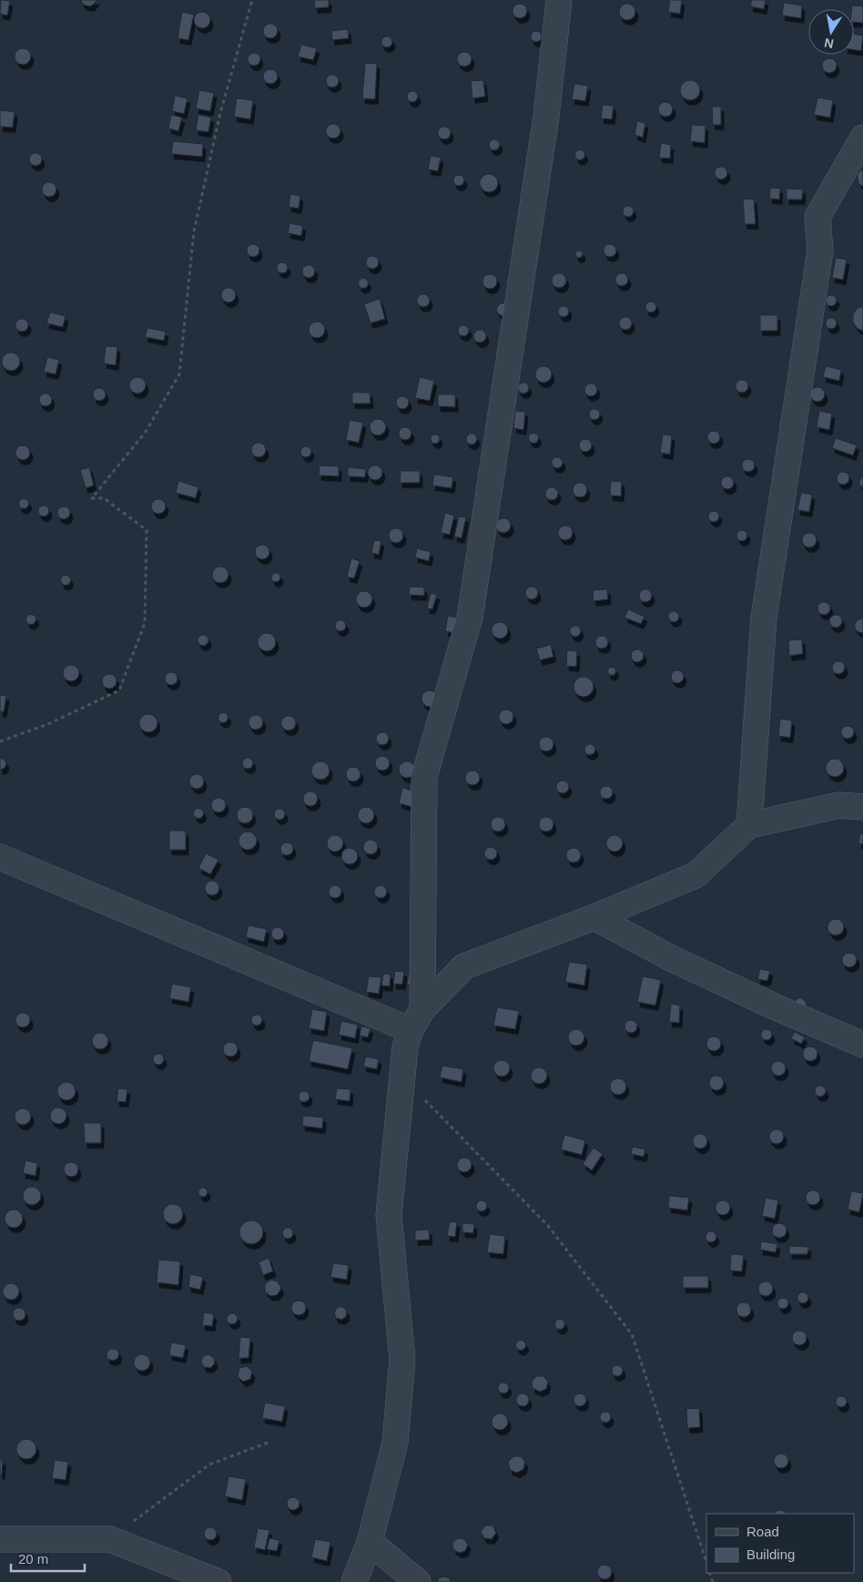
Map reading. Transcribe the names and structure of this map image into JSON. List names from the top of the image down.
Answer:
{
  "legend": ["Road", "Building"],
  "scale_bar": "20 m",
  "north": "bottom"
}
